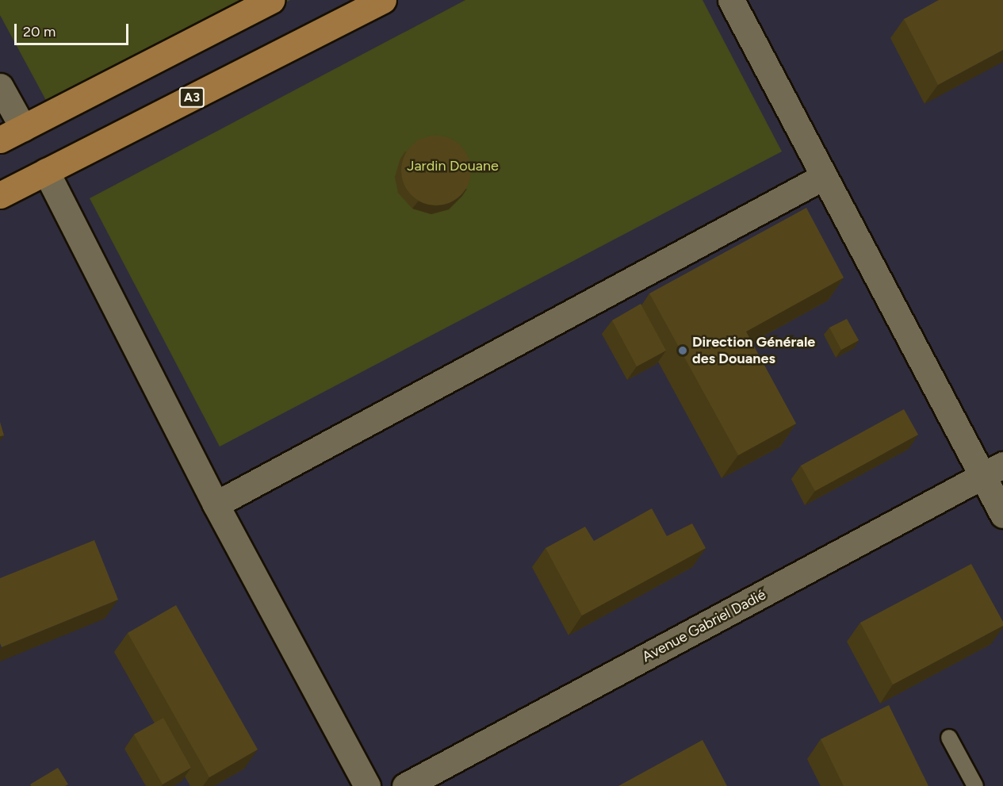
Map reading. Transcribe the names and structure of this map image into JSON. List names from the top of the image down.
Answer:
{
  "streets": {
    "highway": ["A3"],
    "street": ["Avenue Gabriel Dadié"]
  },
  "parks": ["Jardin Douane"],
  "places": ["Direction Générale des Douanes"],
  "scale_bar": "20 m"
}
